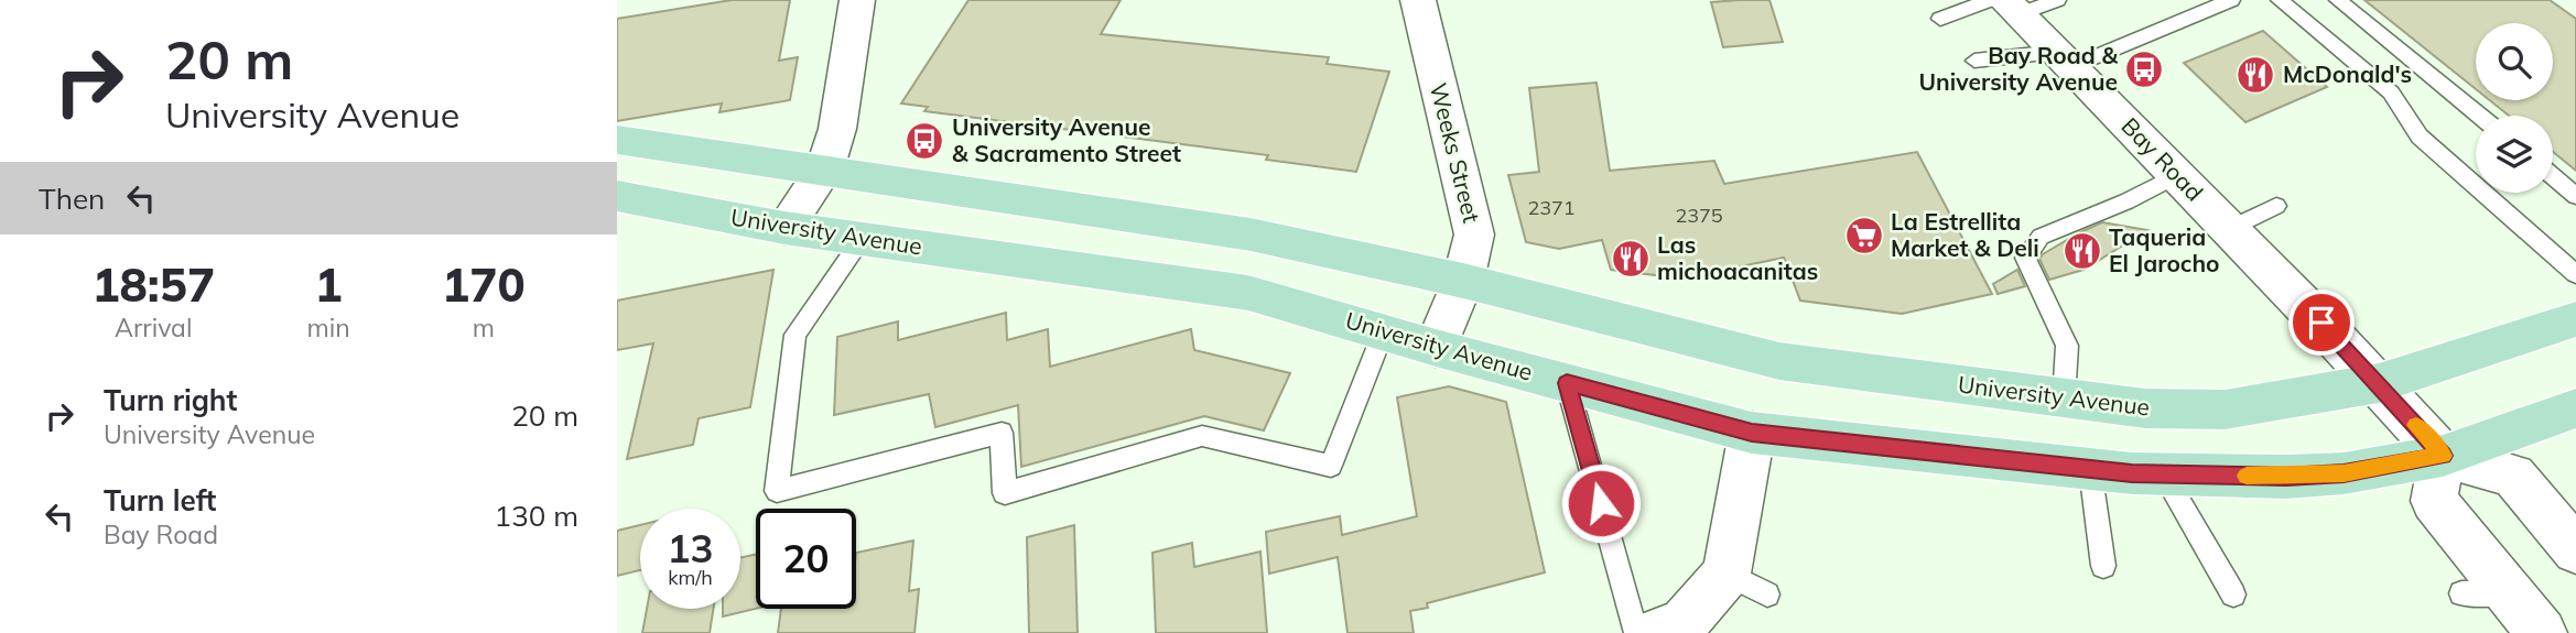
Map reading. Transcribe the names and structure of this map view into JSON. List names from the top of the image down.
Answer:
{
  "streets": {
    "main road": ["University Avenue"],
    "street": ["Weeks Street", "Bay Road"]
  },
  "crossings": [
    ["Weeks Street", "University Avenue"],
    ["Bay Road", "University Avenue"]
  ],
  "places": {
    "bus stop": ["Bay Road & University Avenue", "University Avenue & Sacramento Street"],
    "restaurant": ["McDonald's", "Taqueria El Jarocho", "Las michoacanitas"],
    "supermarket": ["La Estrellita Market & Deli"]
  },
  "house_numbers": ["2371", "2375"],
  "page": {
    "turn": ["20 m", "University Avenue"],
    "then": "Then",
    "eta": [
      "18:57",
      "Arrival",
      "1",
      "min",
      "170",
      "m"
    ],
    "list": [
      {
        "name": "Turn right",
        "note": "University Avenue",
        "value": "20 m"
      },
      {
        "name": "Turn left",
        "note": "Bay Road",
        "value": "130 m"
      }
    ],
    "speed": "13 km/h",
    "limit": "20"
  }
}
